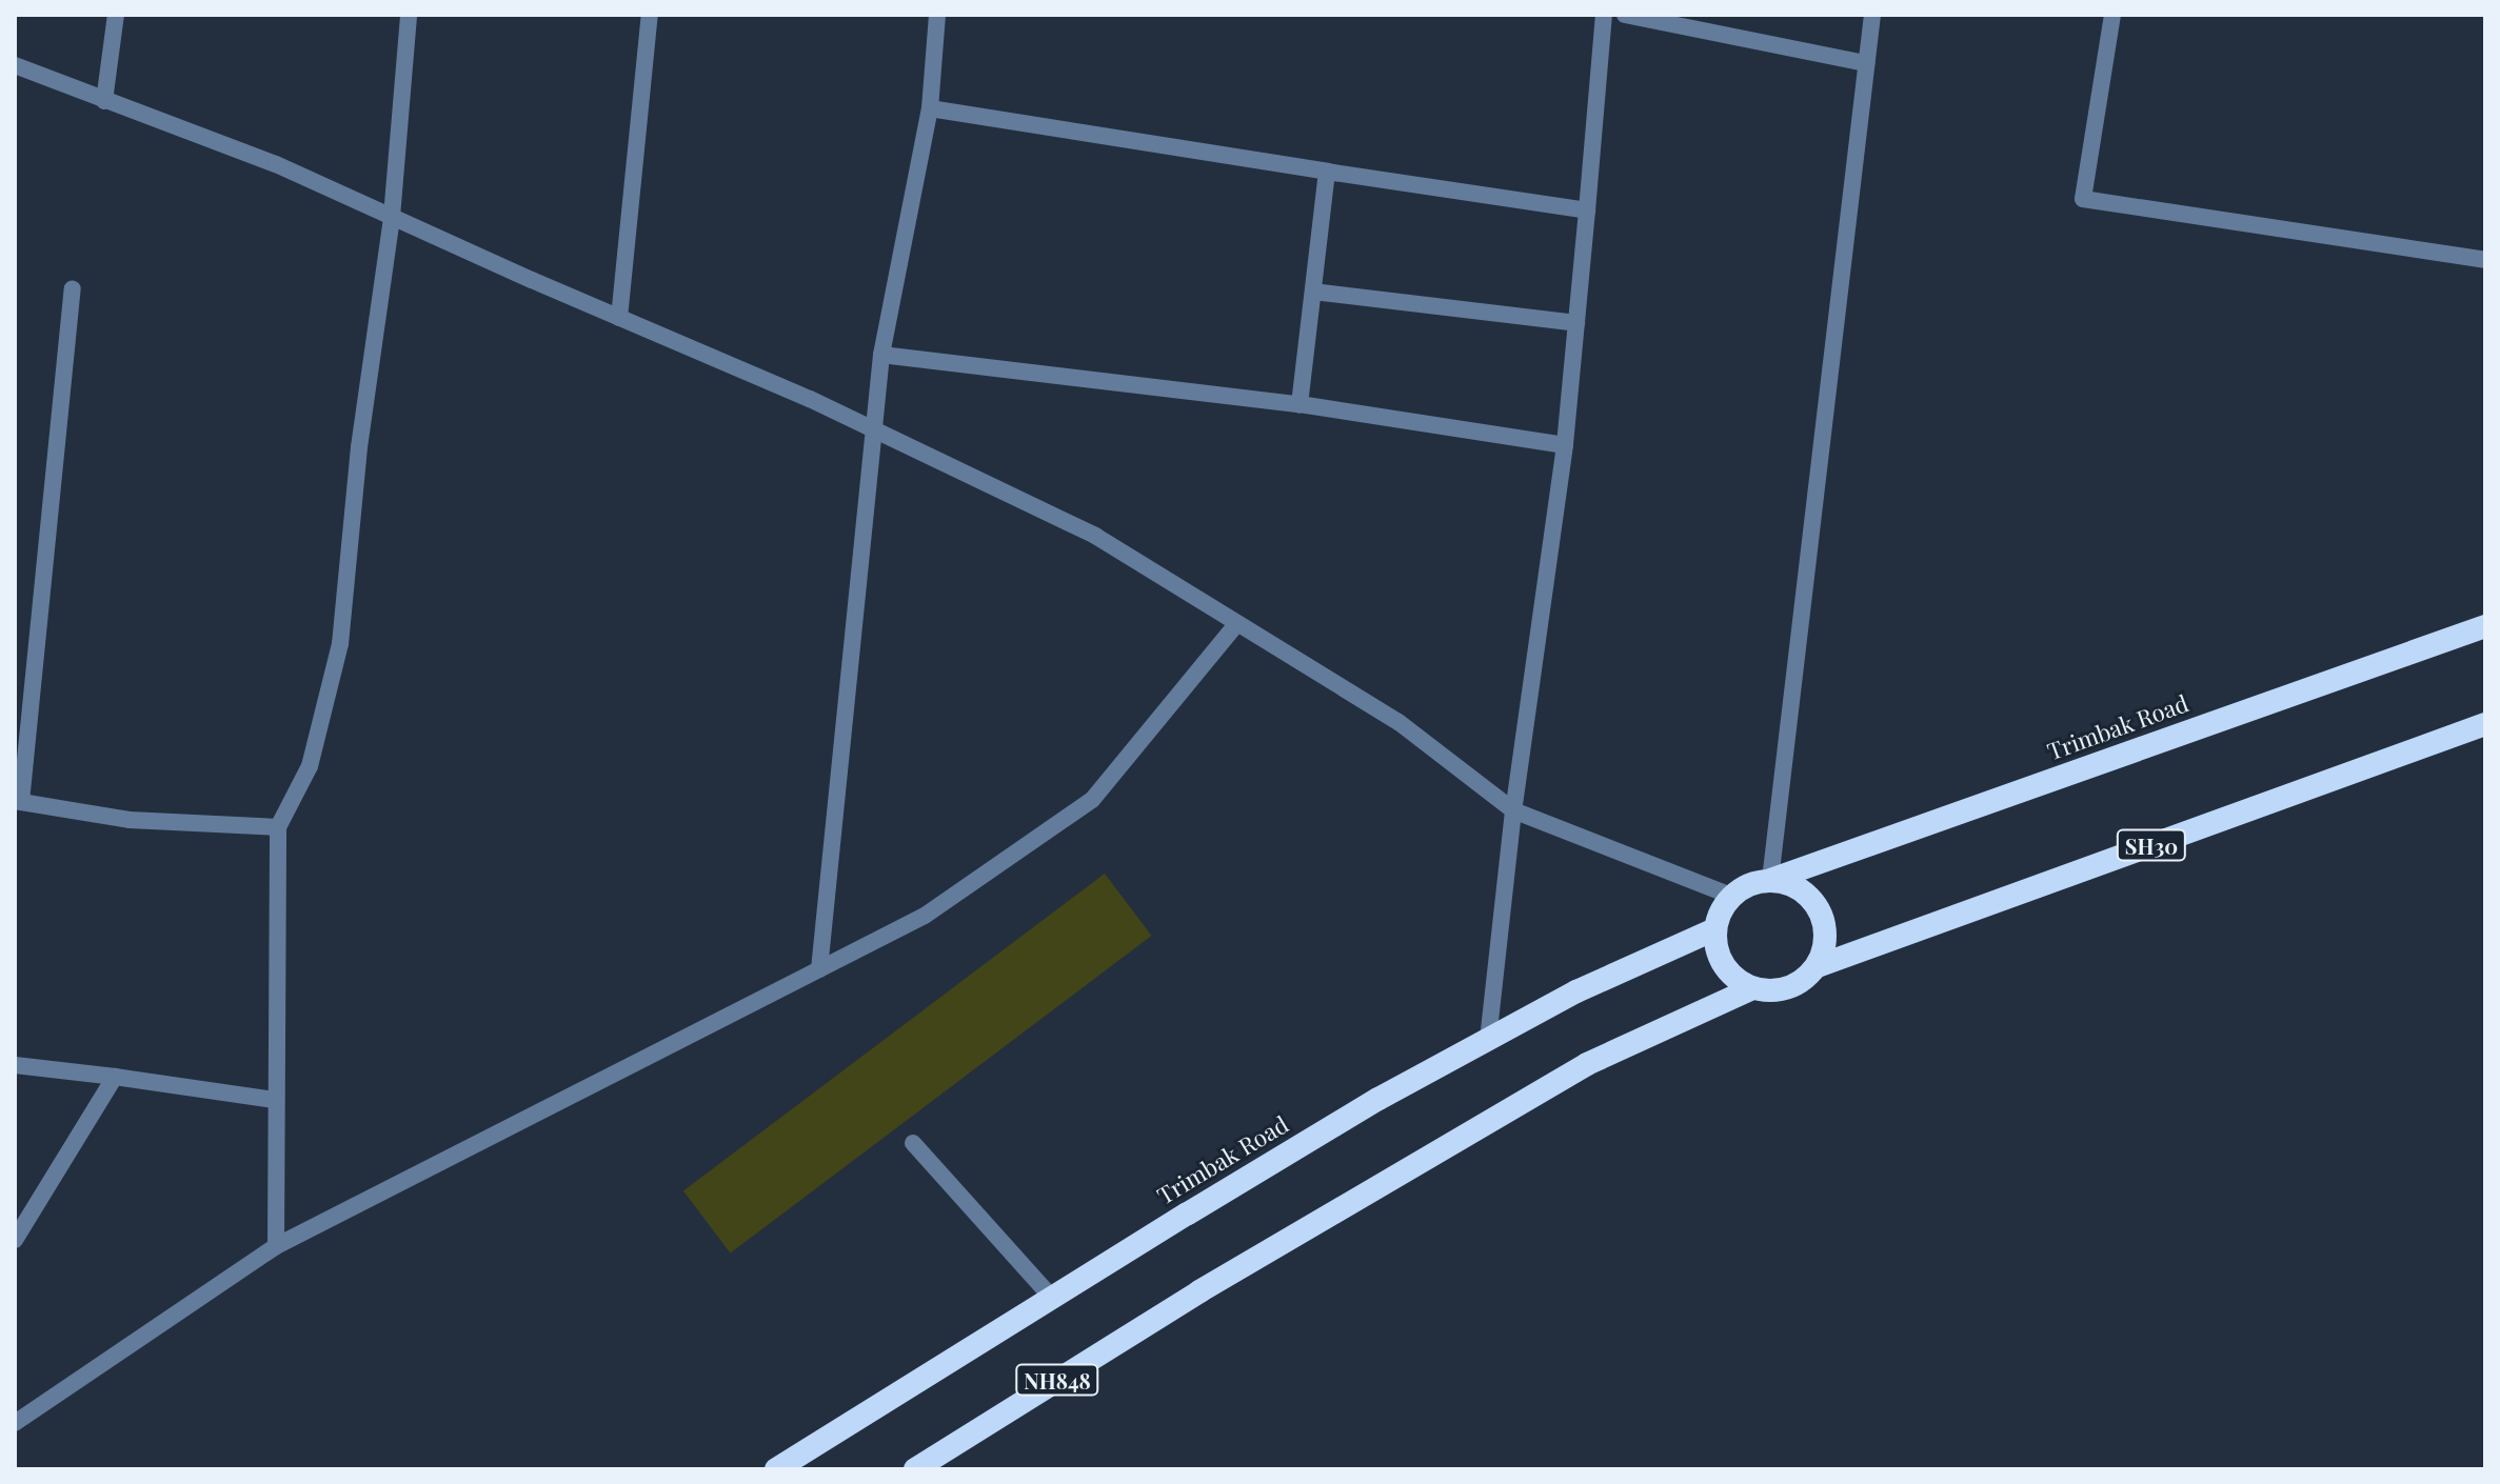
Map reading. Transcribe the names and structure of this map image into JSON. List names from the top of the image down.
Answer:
{
  "streets": {
    "highway": ["Trimbak Road", "SH30", "NH848"]
  },
  "crossings": [
    ["Trimbak Road", "SH30"],
    ["Trimbak Road", "NH848"],
    ["SH30", "NH848"]
  ]
}
